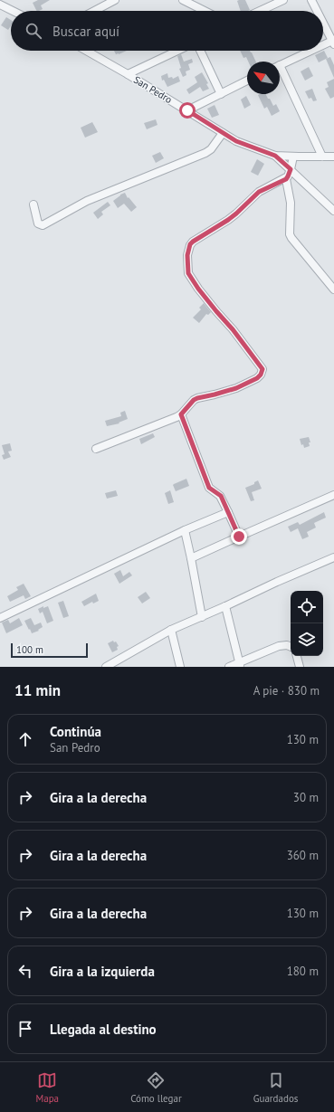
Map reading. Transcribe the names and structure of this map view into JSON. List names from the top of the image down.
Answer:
{
  "streets": {
    "street": ["San Pedro"]
  },
  "scale_bar": "100 m",
  "north": "top left",
  "page": {
    "search": "Buscar aquí",
    "scale": "100 m",
    "heading": ["11 min", "A pie · 830 m"],
    "list": [
      ["Continúa", "San Pedro", "130 m"],
      ["Gira a la derecha", "30 m"],
      ["Gira a la derecha", "360 m"],
      ["Gira a la derecha", "130 m"],
      ["Gira a la izquierda", "180 m"],
      "Llegada al destino"
    ],
    "nav": ["Mapa", "Cómo llegar", "Guardados"]
  }
}
